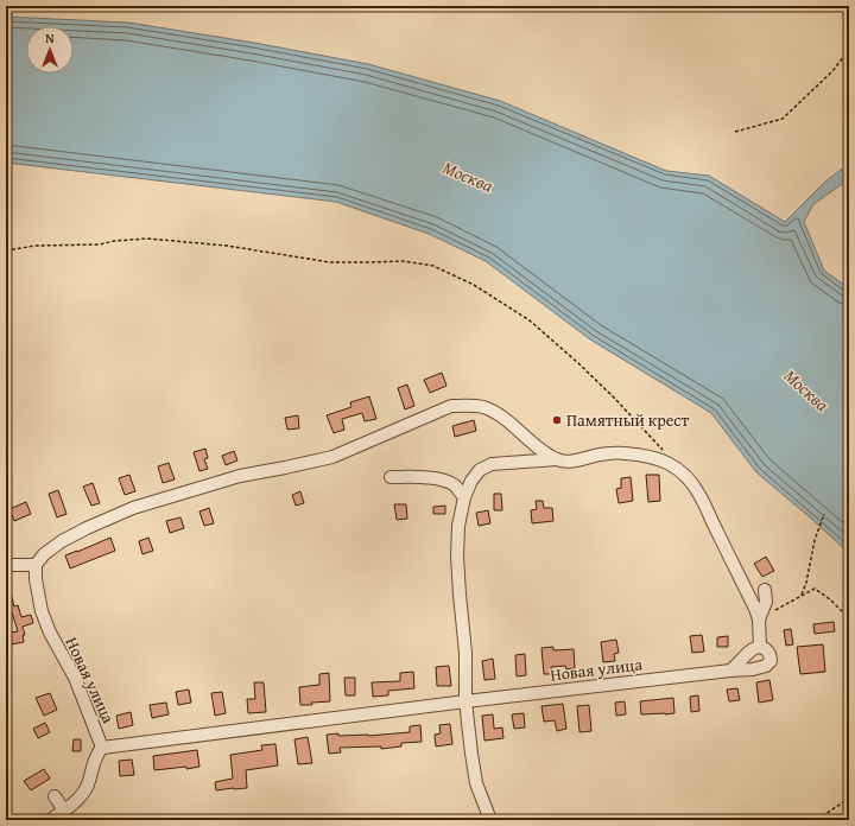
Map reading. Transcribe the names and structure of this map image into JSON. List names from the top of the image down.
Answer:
{
  "streets": {
    "street": ["Новая улица"]
  },
  "water": ["Москва"],
  "places": ["Памятный крест"],
  "north": "top"
}
